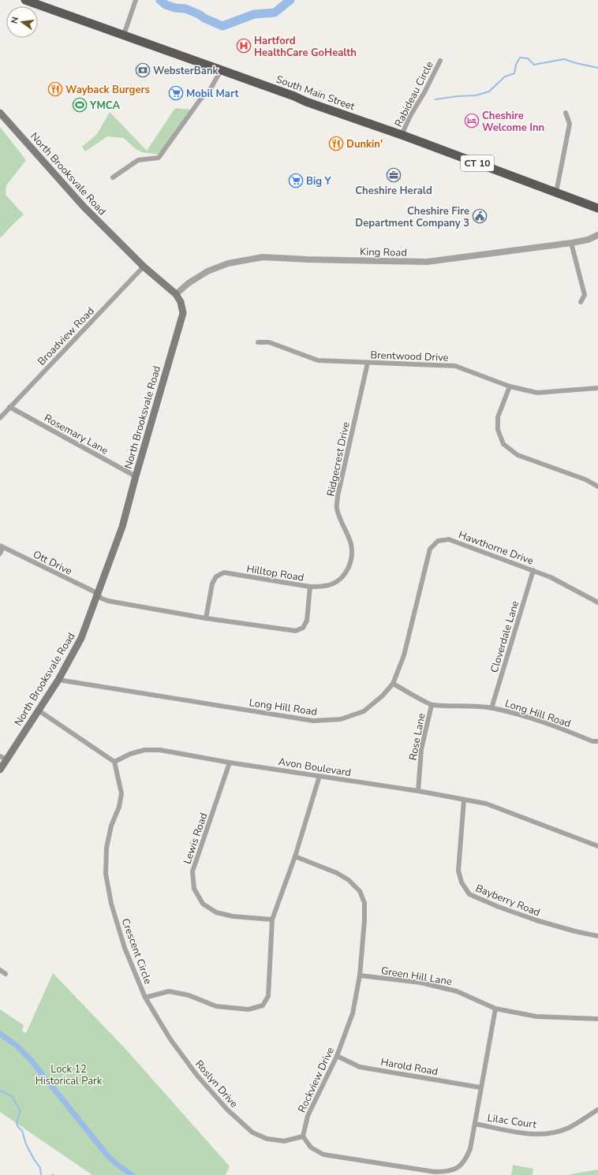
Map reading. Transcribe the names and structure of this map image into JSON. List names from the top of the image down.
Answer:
{
  "streets": {
    "highway": ["South Main Street", "CT 10"],
    "main road": ["North Brooksvale Road"],
    "street": [
      "Rabideau Circle",
      "King Road",
      "Broadview Road",
      "Brentwood Drive",
      "Rosemary Lane",
      "Ridgecrest Drive",
      "Hawthorne Drive",
      "Ott Drive",
      "Hilltop Road",
      "Cloverdale Lane",
      "Long Hill Road",
      "Rose Lane",
      "Avon Boulevard",
      "Lewis Road",
      "Bayberry Road",
      "Crescent Circle",
      "Green Hill Lane",
      "Harold Road",
      "Rockview Drive",
      "Roslyn Drive",
      "Lilac Court"
    ]
  },
  "crossings": [
    ["South Main Street", "Rabideau Circle"],
    ["North Brooksvale Road", "King Road"],
    ["North Brooksvale Road", "Broadview Road"],
    ["North Brooksvale Road", "Rosemary Lane"],
    ["North Brooksvale Road", "Ott Drive"],
    ["North Brooksvale Road", "Hilltop Road"],
    ["North Brooksvale Road", "Long Hill Road"],
    ["Broadview Road", "Rosemary Lane"],
    ["Brentwood Drive", "Ridgecrest Drive"],
    ["Ridgecrest Drive", "Hilltop Road"],
    ["Hawthorne Drive", "Cloverdale Lane"],
    ["Hawthorne Drive", "Long Hill Road"],
    ["Ott Drive", "Hilltop Road"],
    ["Cloverdale Lane", "Long Hill Road"],
    ["Long Hill Road", "Rose Lane"],
    ["Rose Lane", "Avon Boulevard"],
    ["Avon Boulevard", "Lewis Road"],
    ["Avon Boulevard", "Bayberry Road"],
    ["Avon Boulevard", "Crescent Circle"],
    ["Lewis Road", "Crescent Circle"],
    ["Crescent Circle", "Rockview Drive"],
    ["Crescent Circle", "Roslyn Drive"],
    ["Green Hill Lane", "Rockview Drive"],
    ["Harold Road", "Rockview Drive"],
    ["Rockview Drive", "Roslyn Drive"]
  ],
  "parks": ["Lock 12 Historical Park"],
  "places": {
    "hospital": ["Hartford HealthCare GoHealth"],
    "bank": ["WebsterBank"],
    "restaurant": ["Wayback Burgers", "Dunkin'"],
    "supermarket": ["Mobil Mart", "Big Y"],
    "sports": ["YMCA"],
    "hotel": ["Cheshire Welcome Inn"],
    "office": ["Cheshire Herald"],
    "public building": ["Cheshire Fire Department Company 3"]
  },
  "north": "left"
}
